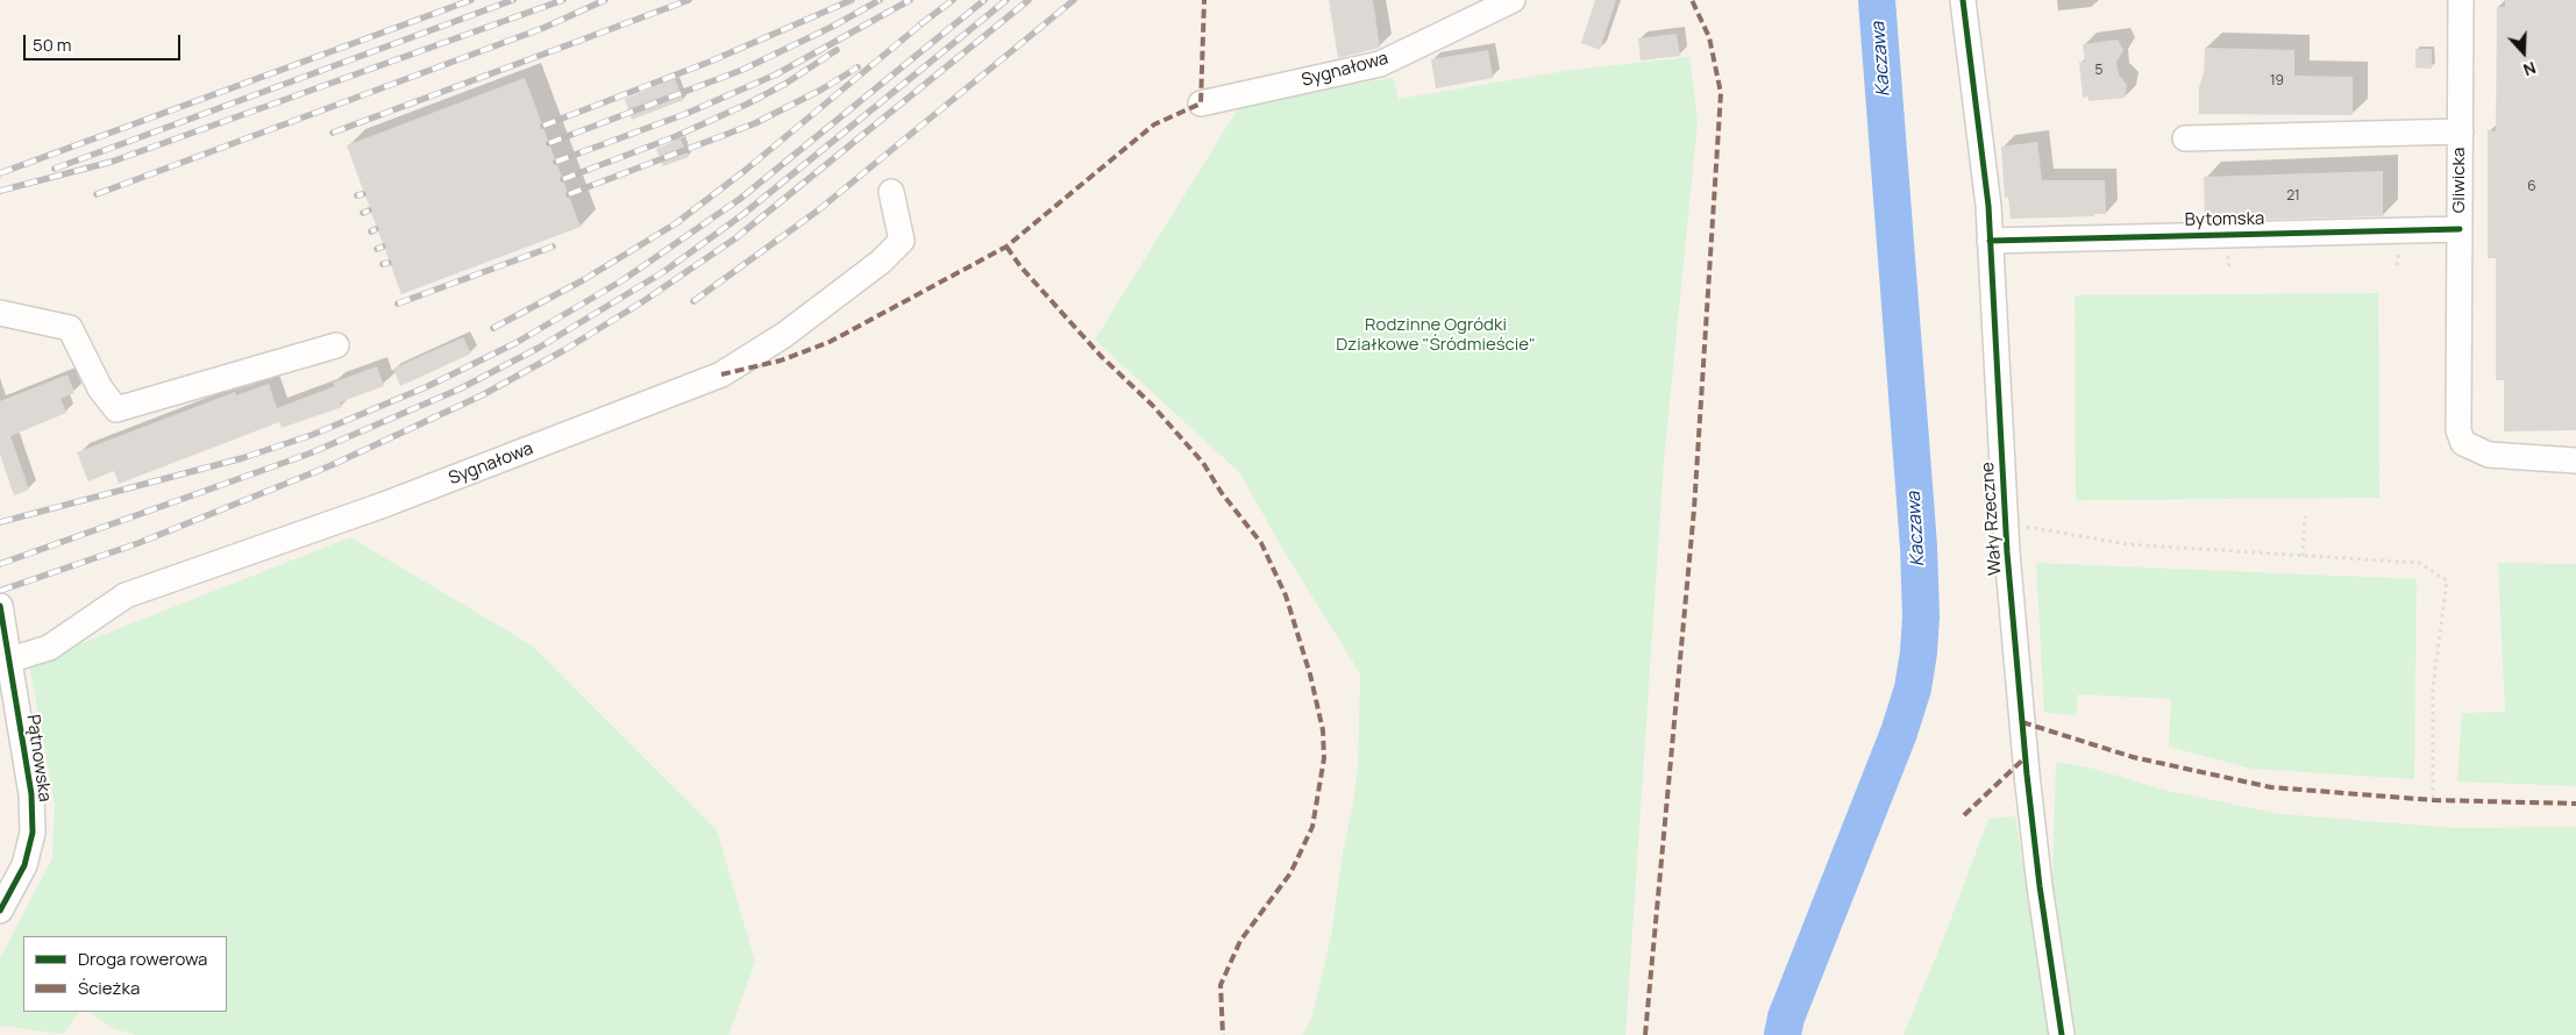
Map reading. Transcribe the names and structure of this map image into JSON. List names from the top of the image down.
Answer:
{
  "streets": {
    "street": [
      "Sygnałowa",
      "Gliwicka",
      "Bytomska",
      "Wały Rzeczne",
      "Pątnowska"
    ]
  },
  "crossings": [
    ["Sygnałowa", "Pątnowska"],
    ["Gliwicka", "Bytomska"],
    ["Bytomska", "Wały Rzeczne"]
  ],
  "water": ["Kaczawa"],
  "parks": ["Rodzinne Ogródki Działkowe \"Śródmieście\""],
  "house_numbers": [
    "5",
    "19",
    "6",
    "21"
  ],
  "legend": ["Droga rowerowa", "Ścieżka"],
  "scale_bar": "50 m",
  "north": "bottom"
}
